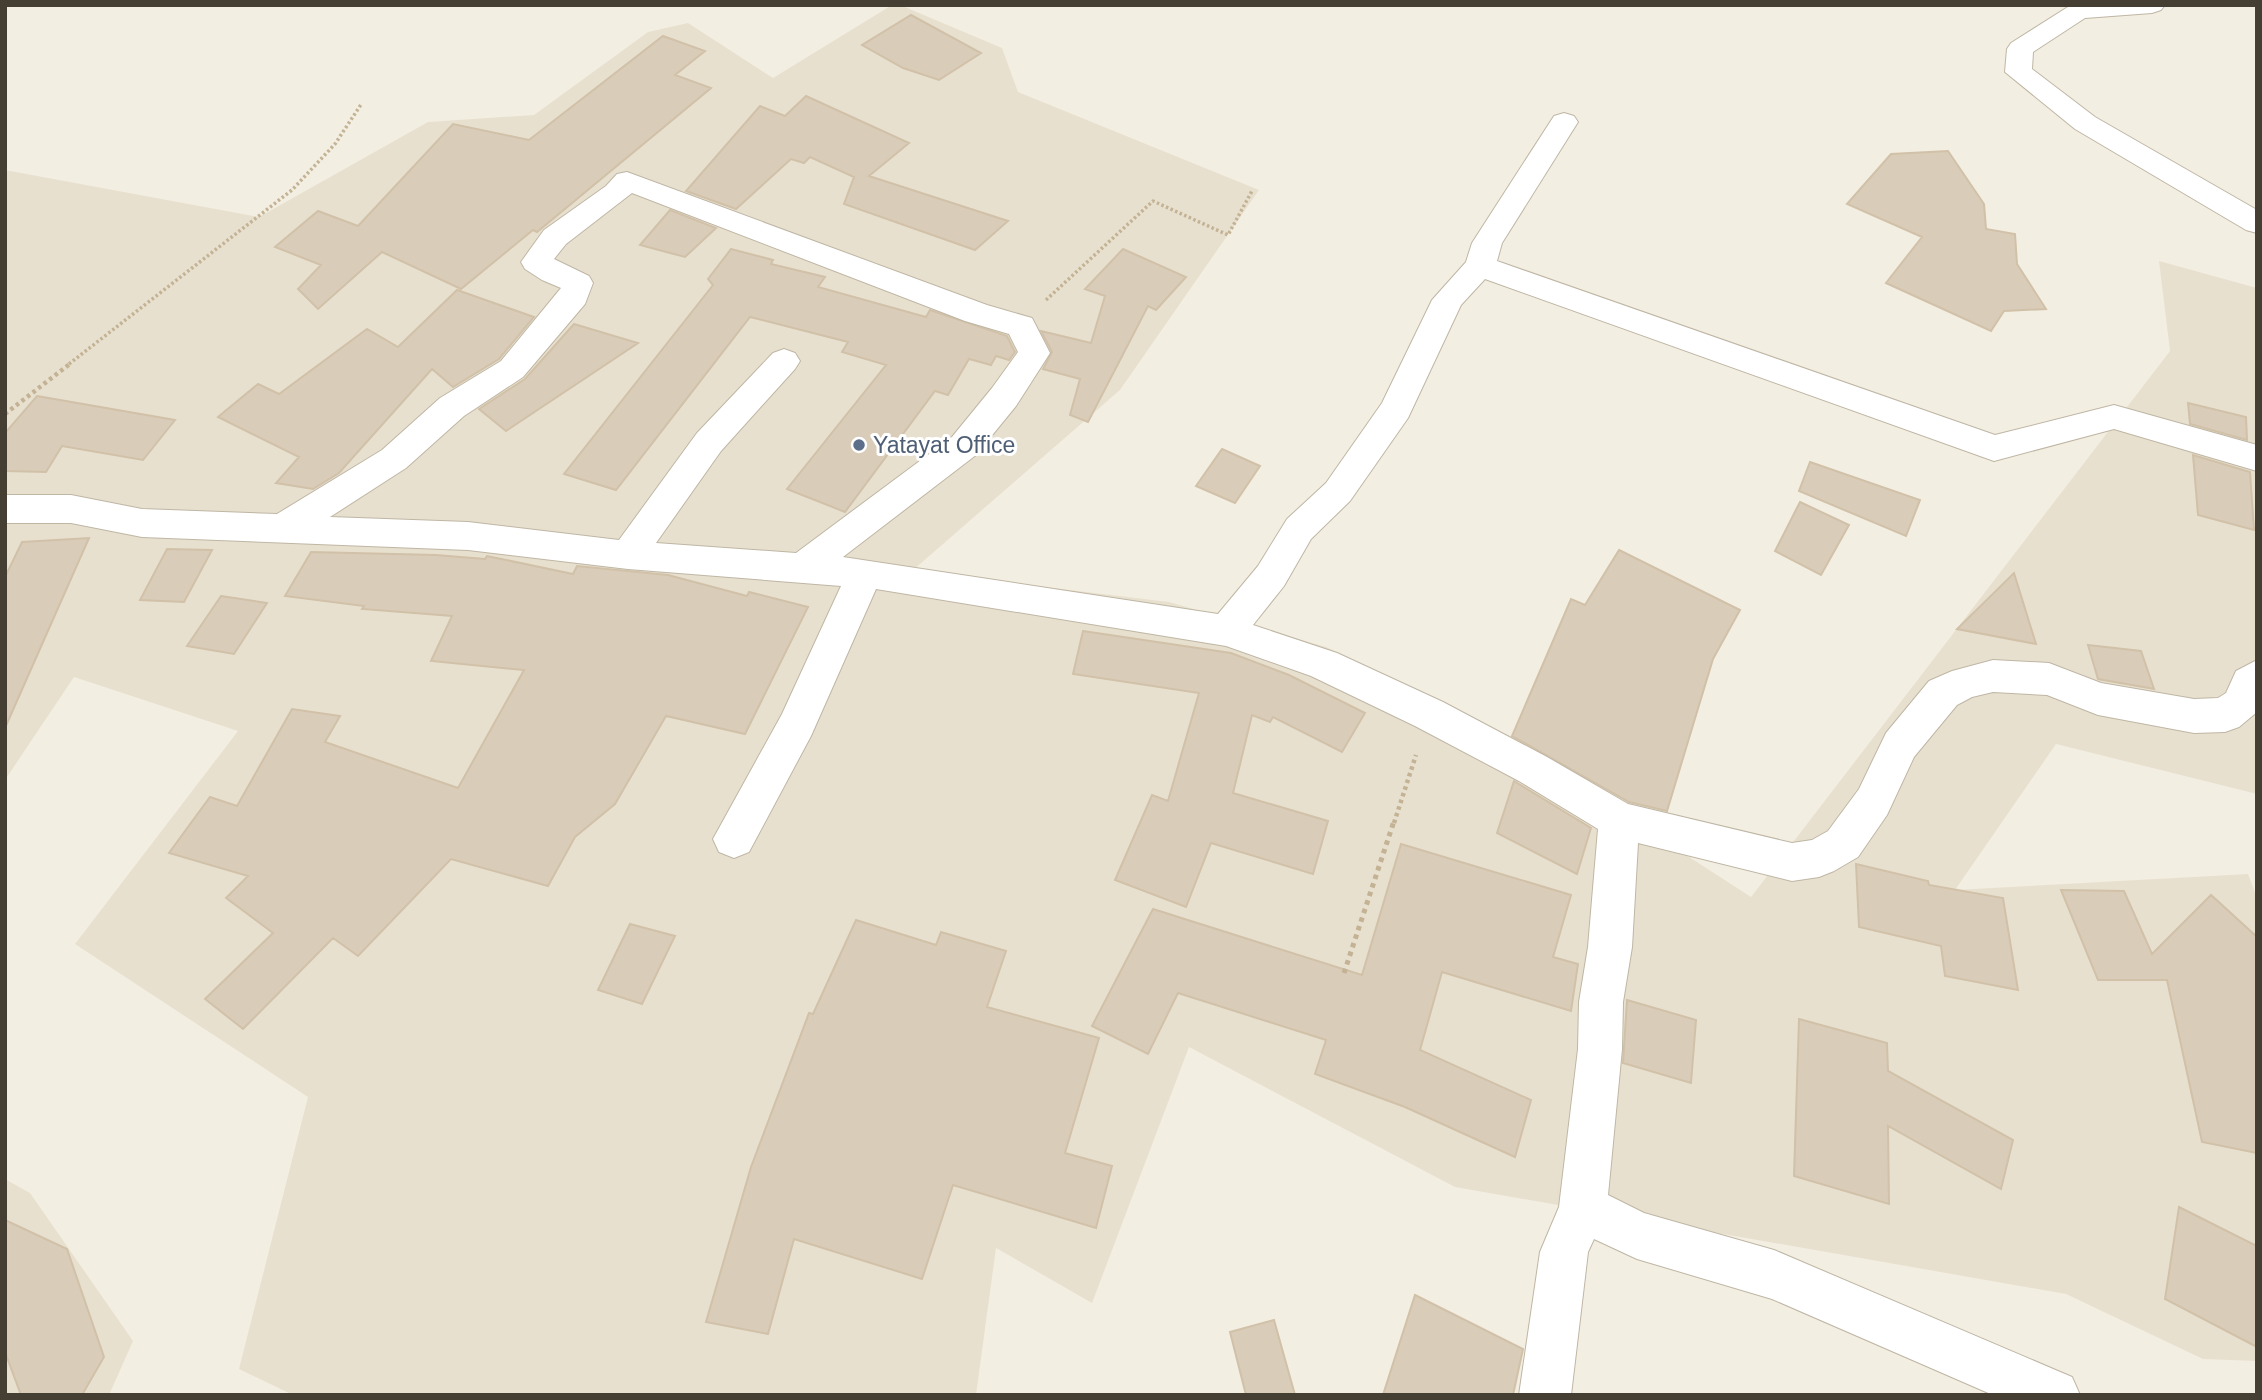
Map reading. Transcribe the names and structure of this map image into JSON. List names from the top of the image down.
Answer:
{
  "places": ["Yatayat Office"]
}
